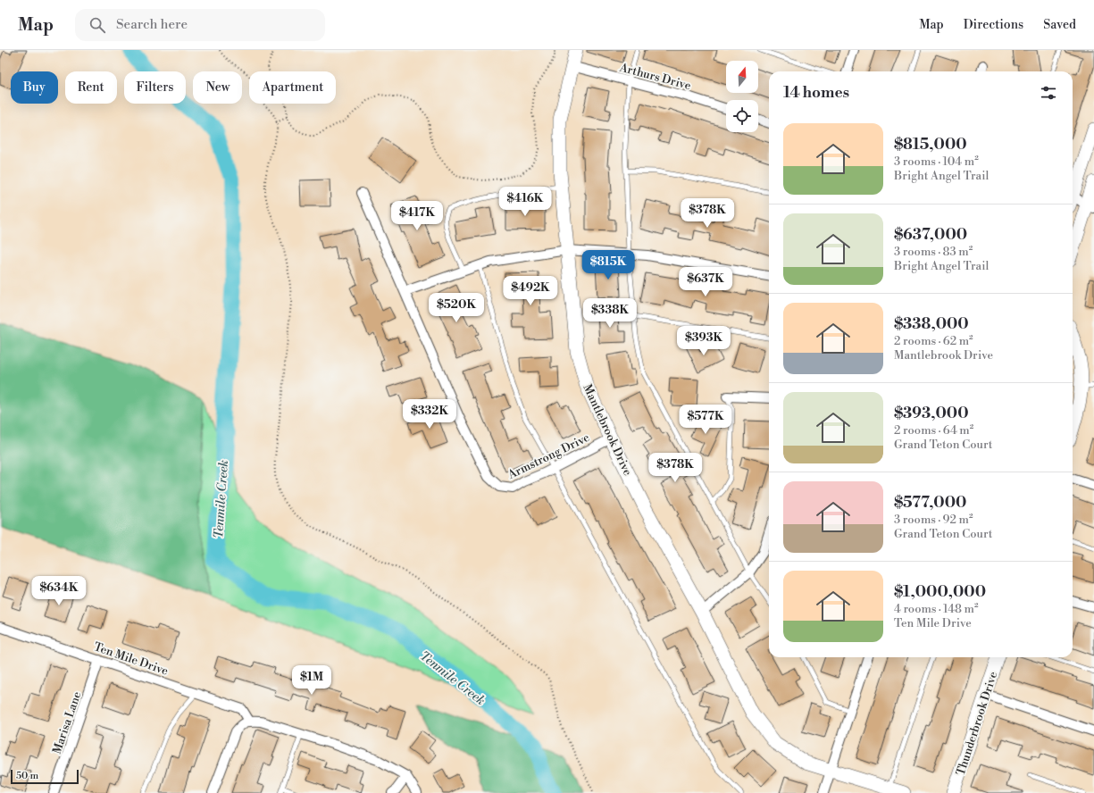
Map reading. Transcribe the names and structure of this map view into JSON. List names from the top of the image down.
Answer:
{
  "streets": {
    "street": [
      "Arthurs Drive",
      "Mantlebrook Drive",
      "Armstrong Drive",
      "Ten Mile Drive",
      "Marisa Lane",
      "Thunderbrook Drive"
    ]
  },
  "crossings": [
    ["Arthurs Drive", "Mantlebrook Drive"],
    ["Mantlebrook Drive", "Armstrong Drive"],
    ["Ten Mile Drive", "Marisa Lane"]
  ],
  "water": ["Tenmile Creek"],
  "scale_bar": "50 m",
  "north": "top",
  "page": {
    "header": "Map",
    "search": "Search here",
    "nav": ["Map", "Directions", "Saved"],
    "chip": [
      "Buy",
      "Rent",
      "Filters",
      "New",
      "Apartment"
    ],
    "heading": "14 homes",
    "list": [
      {
        "name": "$815,000",
        "note": "3 rooms · 104 m² · Bright Angel Trail"
      },
      {
        "name": "$637,000",
        "note": "3 rooms · 83 m² · Bright Angel Trail"
      },
      {
        "name": "$338,000",
        "note": "2 rooms · 62 m² · Mantlebrook Drive"
      },
      {
        "name": "$393,000",
        "note": "2 rooms · 64 m² · Grand Teton Court"
      },
      {
        "name": "$577,000",
        "note": "3 rooms · 92 m² · Grand Teton Court"
      },
      {
        "name": "$1,000,000",
        "note": "4 rooms · 148 m² · Ten Mile Drive"
      }
    ],
    "price": [
      "$416K",
      "$378K",
      "$417K",
      "$815K",
      "$637K",
      "$492K",
      "$520K",
      "$338K",
      "$393K",
      "$332K",
      "$577K",
      "$378K",
      "$634K",
      "$1M"
    ],
    "scale": "50 m"
  }
}
